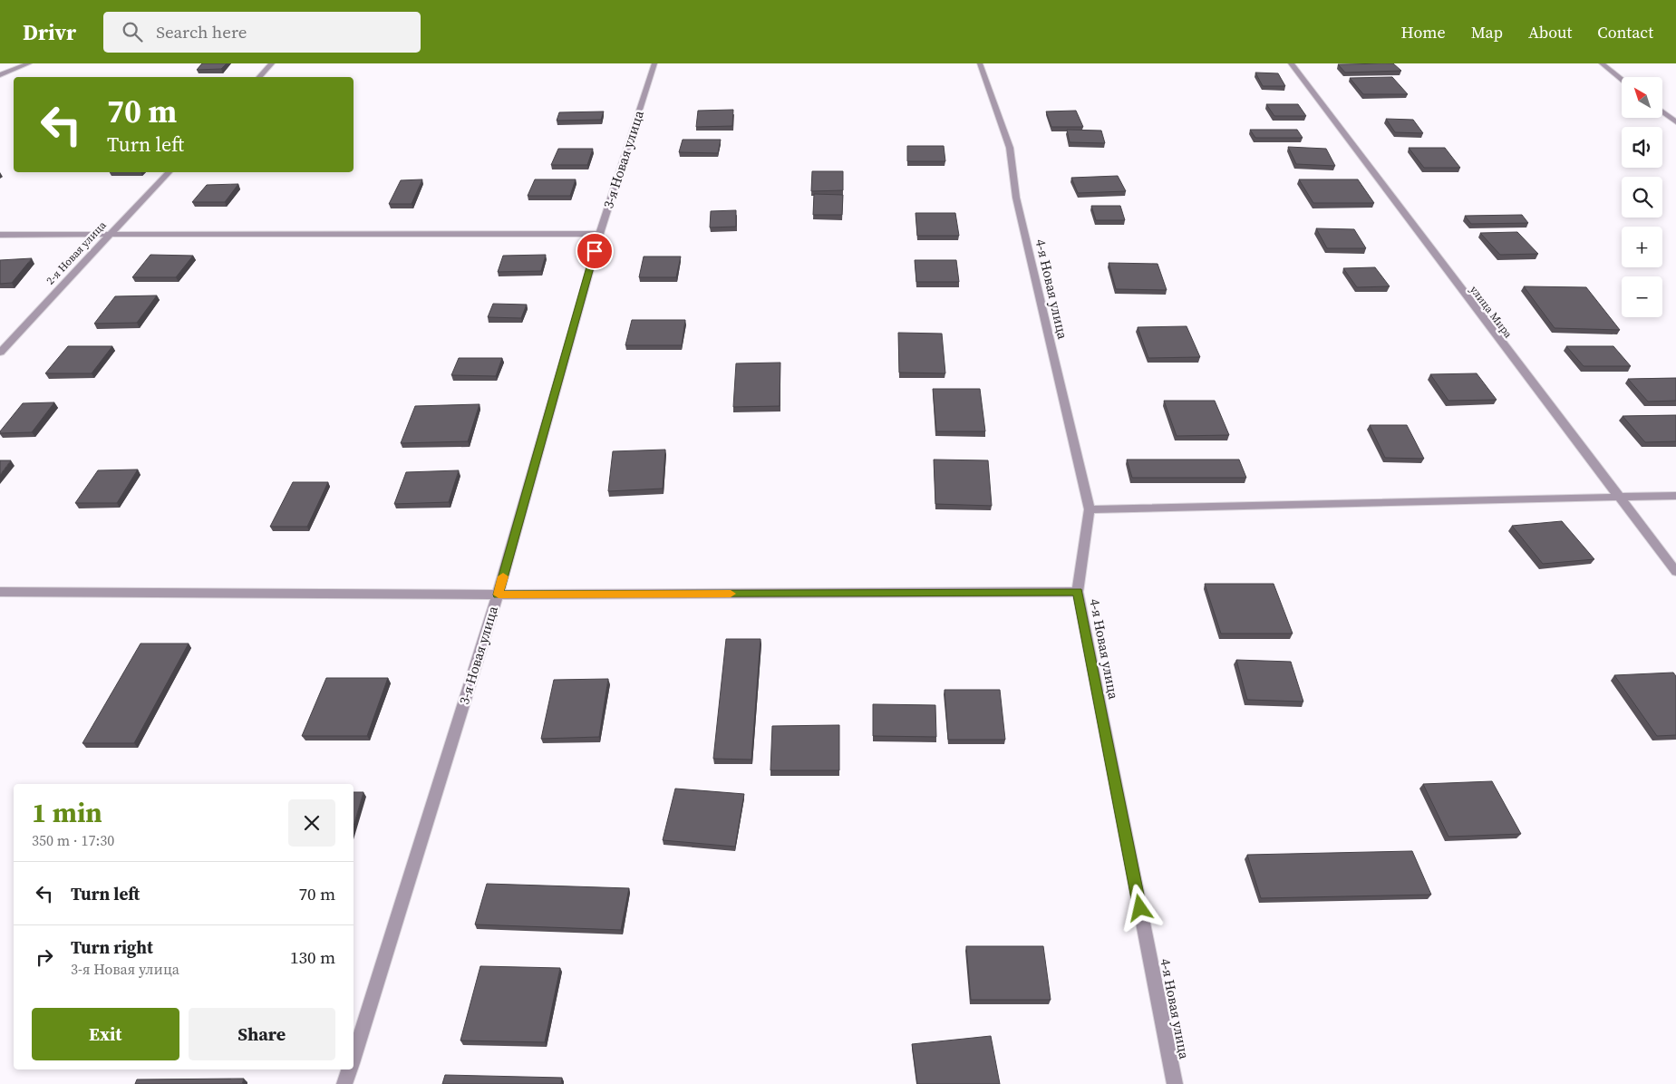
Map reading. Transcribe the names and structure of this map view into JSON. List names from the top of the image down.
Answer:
{
  "streets": {
    "street": [
      "3-я Новая улица",
      "2-я Новая улица",
      "4-я Новая улица",
      "улица Мира"
    ]
  },
  "north": "top left",
  "page": {
    "header": "Drivr",
    "search": "Search here",
    "nav": [
      "Home",
      "Map",
      "About",
      "Contact"
    ],
    "map_buttons": ["+", "−"],
    "turn": ["70 m", "Turn left"],
    "heading": ["1 min", "350 m · 17:30"],
    "list": [
      {
        "name": "Turn left",
        "value": "70 m"
      },
      {
        "name": "Turn right",
        "note": "3-я Новая улица",
        "value": "130 m"
      }
    ],
    "buttons": ["Exit", "Share"]
  }
}
